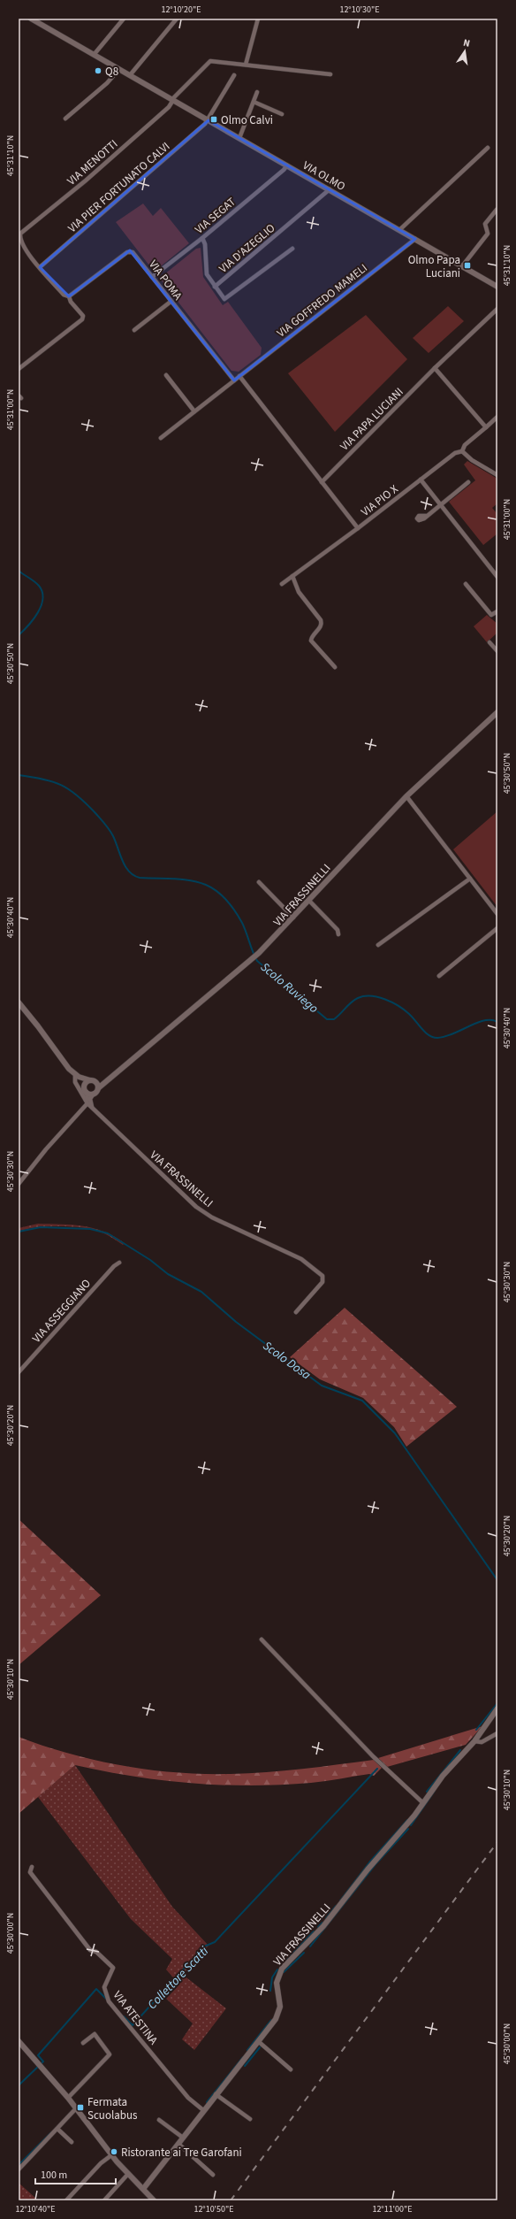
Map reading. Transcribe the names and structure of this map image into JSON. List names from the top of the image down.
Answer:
{
  "streets": {
    "street": [
      "VIA MENOTTI",
      "VIA OLMO",
      "VIA PIER FORTUNATO CALVI",
      "VIA SEGAT",
      "VIA D'AZEGLIO",
      "VIA POMA",
      "VIA GOFFREDO MAMELI",
      "VIA PAPA LUCIANI",
      "VIA PIO X",
      "VIA FRASSINELLI",
      "VIA ASSEGGIANO",
      "VIA ATESTINA"
    ]
  },
  "crossings": [
    ["VIA MENOTTI", "VIA OLMO"],
    ["VIA MENOTTI", "VIA PIER FORTUNATO CALVI"],
    ["VIA OLMO", "VIA PIER FORTUNATO CALVI"],
    ["VIA OLMO", "VIA SEGAT"],
    ["VIA OLMO", "VIA D'AZEGLIO"],
    ["VIA OLMO", "VIA GOFFREDO MAMELI"],
    ["VIA SEGAT", "VIA D'AZEGLIO"],
    ["VIA SEGAT", "VIA POMA"],
    ["VIA POMA", "VIA GOFFREDO MAMELI"],
    ["VIA FRASSINELLI", "VIA ATESTINA"]
  ],
  "water": ["Scolo Ruviego", "Scolo Dosa", "Collettore Scatti"],
  "places": {
    "other": ["Q8", "Ristorante ai Tre Garofani"],
    "transit": ["Olmo Calvi", "Olmo Papa Luciani", "Fermata Scuolabus"]
  },
  "scale_bar": "100 m",
  "north": "top",
  "coordinates": [
    "12°10'20\"E",
    "12°10'30\"E",
    "45°31'10\"N",
    "45°31'00\"N",
    "45°30'50\"N",
    "45°30'40\"N",
    "45°30'30\"N",
    "45°30'20\"N",
    "45°30'10\"N",
    "45°30'00\"N",
    "12°10'40\"E",
    "12°10'50\"E",
    "12°11'00\"E"
  ]
}
